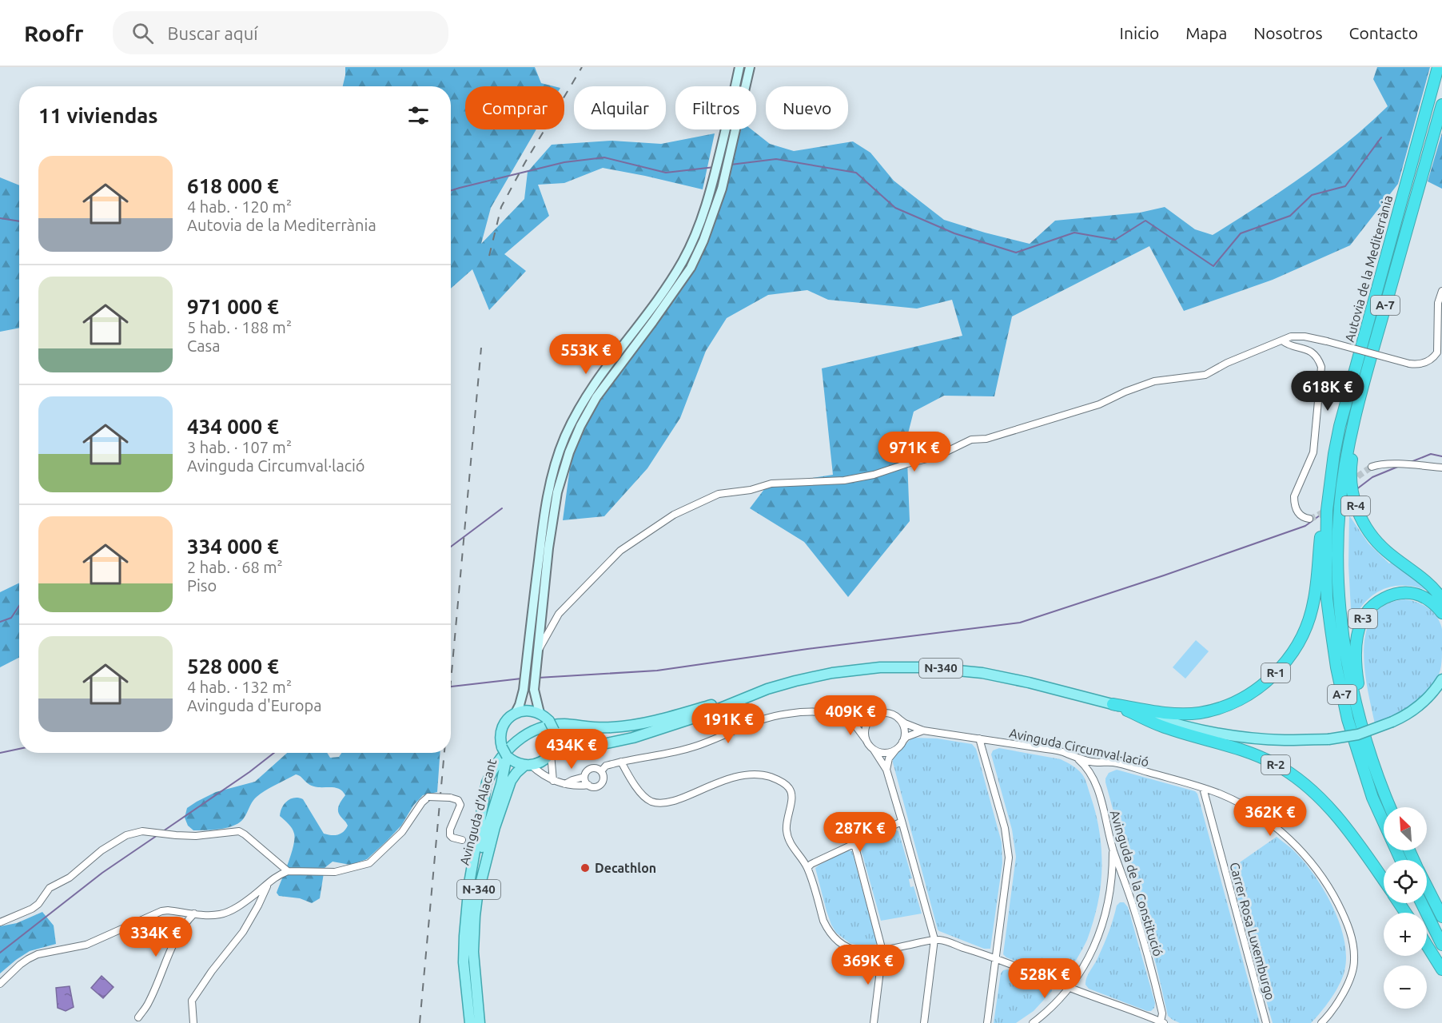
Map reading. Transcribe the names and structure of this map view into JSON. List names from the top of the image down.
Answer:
{
  "streets": {
    "highway": [
      "Autovia de la Mediterrània",
      "A-7",
      "R-4",
      "R-3",
      "R-1",
      "R-2"
    ],
    "main road": ["N-340", "Avinguda d'Alacant"],
    "street": ["Avinguda Circumval·lació", "Avinguda de la Constitució", "Carrer Rosa Luxemburgo"]
  },
  "crossings": [
    ["Autovia de la Mediterrània", "R-4"],
    ["Autovia de la Mediterrània", "R-3"],
    ["Autovia de la Mediterrània", "R-1"],
    ["N-340", "R-1"],
    ["N-340", "R-2"],
    ["N-340", "Avinguda d'Alacant"],
    ["R-1", "R-2"],
    ["Avinguda Circumval·lació", "Avinguda de la Constitució"],
    ["Avinguda Circumval·lació", "Carrer Rosa Luxemburgo"]
  ],
  "places": ["Decathlon"],
  "north": "top left",
  "page": {
    "header": "Roofr",
    "search": "Buscar aquí",
    "nav": [
      "Inicio",
      "Mapa",
      "Nosotros",
      "Contacto"
    ],
    "chip": [
      "Comprar",
      "Alquilar",
      "Filtros",
      "Nuevo"
    ],
    "heading": "11 viviendas",
    "list": [
      {
        "name": "618 000 €",
        "note": "4 hab. · 120 m² · Autovia de la Mediterrània"
      },
      {
        "name": "971 000 €",
        "note": "5 hab. · 188 m² · Casa"
      },
      {
        "name": "434 000 €",
        "note": "3 hab. · 107 m² · Avinguda Circumval·lació"
      },
      {
        "name": "334 000 €",
        "note": "2 hab. · 68 m² · Piso"
      },
      {
        "name": "528 000 €",
        "note": "4 hab. · 132 m² · Avinguda d'Europa"
      }
    ],
    "price": [
      "553K €",
      "618K €",
      "971K €",
      "409K €",
      "191K €",
      "434K €",
      "362K €",
      "287K €",
      "334K €",
      "369K €",
      "528K €"
    ],
    "map_buttons": ["+", "−"]
  }
}
